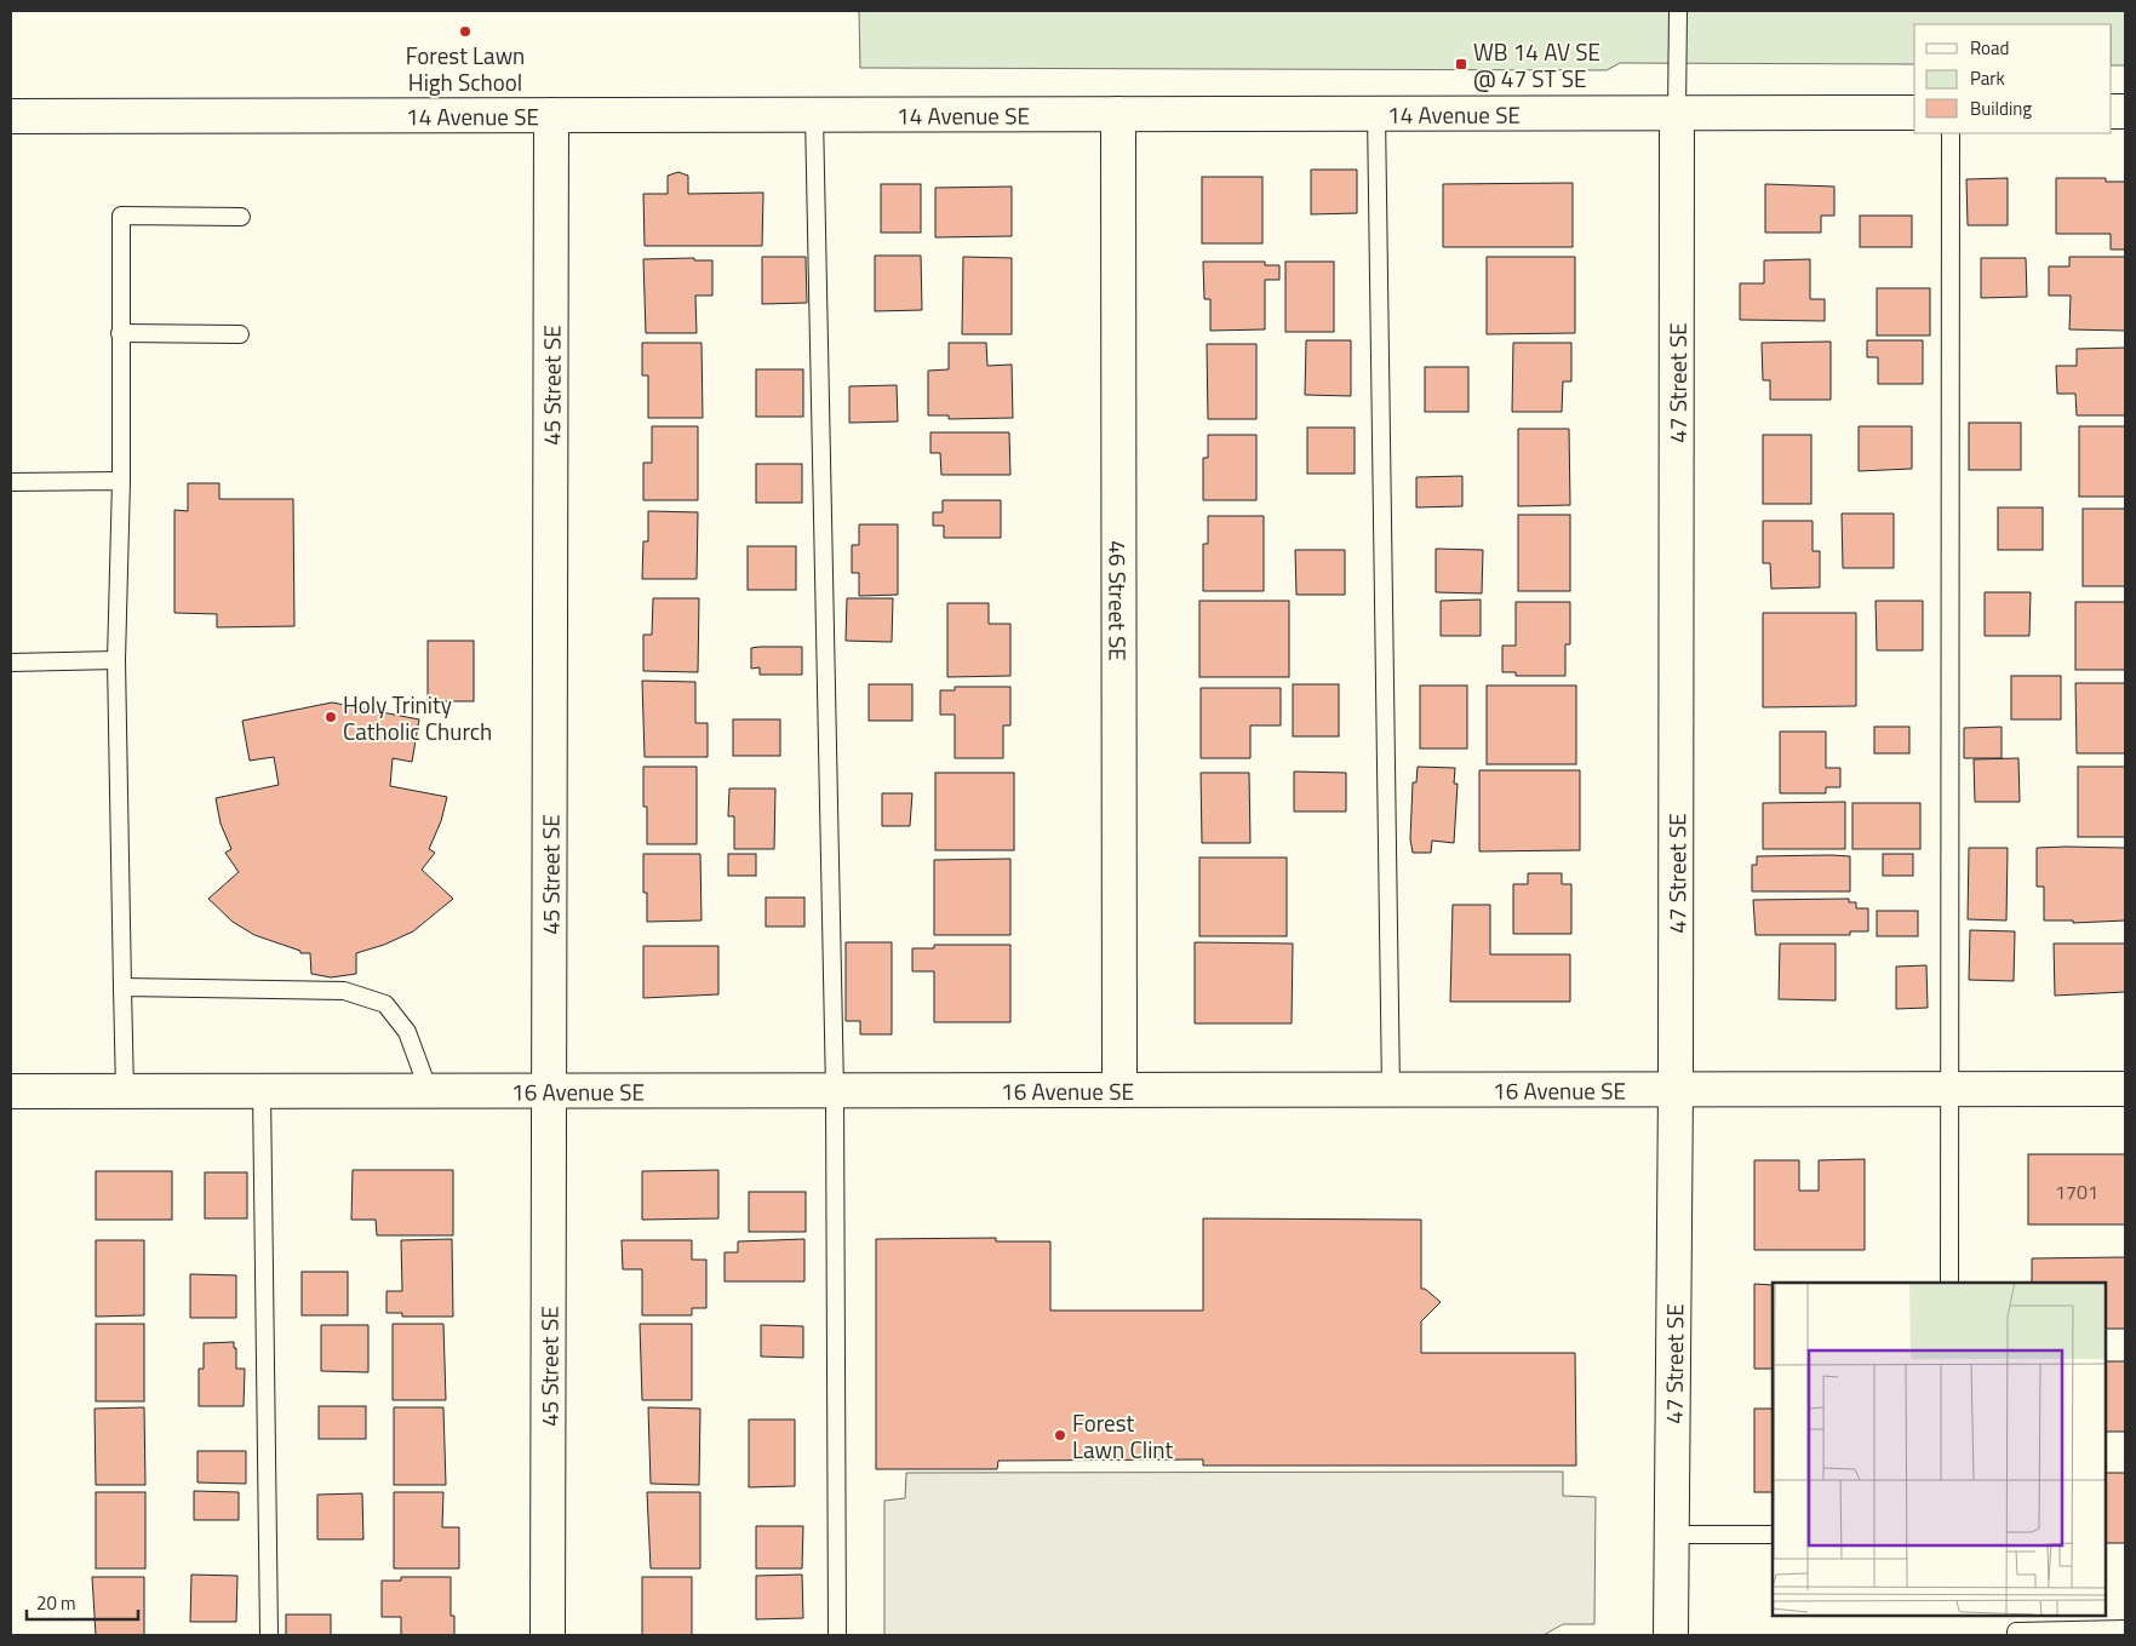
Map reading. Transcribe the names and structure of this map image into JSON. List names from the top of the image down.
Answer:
{
  "streets": {
    "street": [
      "14 Avenue SE",
      "47 Street SE",
      "45 Street SE",
      "46 Street SE",
      "16 Avenue SE"
    ]
  },
  "crossings": [
    ["14 Avenue SE", "47 Street SE"],
    ["14 Avenue SE", "45 Street SE"],
    ["14 Avenue SE", "46 Street SE"],
    ["47 Street SE", "16 Avenue SE"],
    ["45 Street SE", "16 Avenue SE"],
    ["46 Street SE", "16 Avenue SE"]
  ],
  "places": {
    "other": ["Forest Lawn High School", "Holy Trinity Catholic Church", "Forest Lawn Clint"],
    "transit": ["WB 14 AV SE @ 47 ST SE"]
  },
  "house_numbers": ["1701"],
  "legend": ["Road", "Park", "Building"],
  "scale_bar": "20 m"
}
